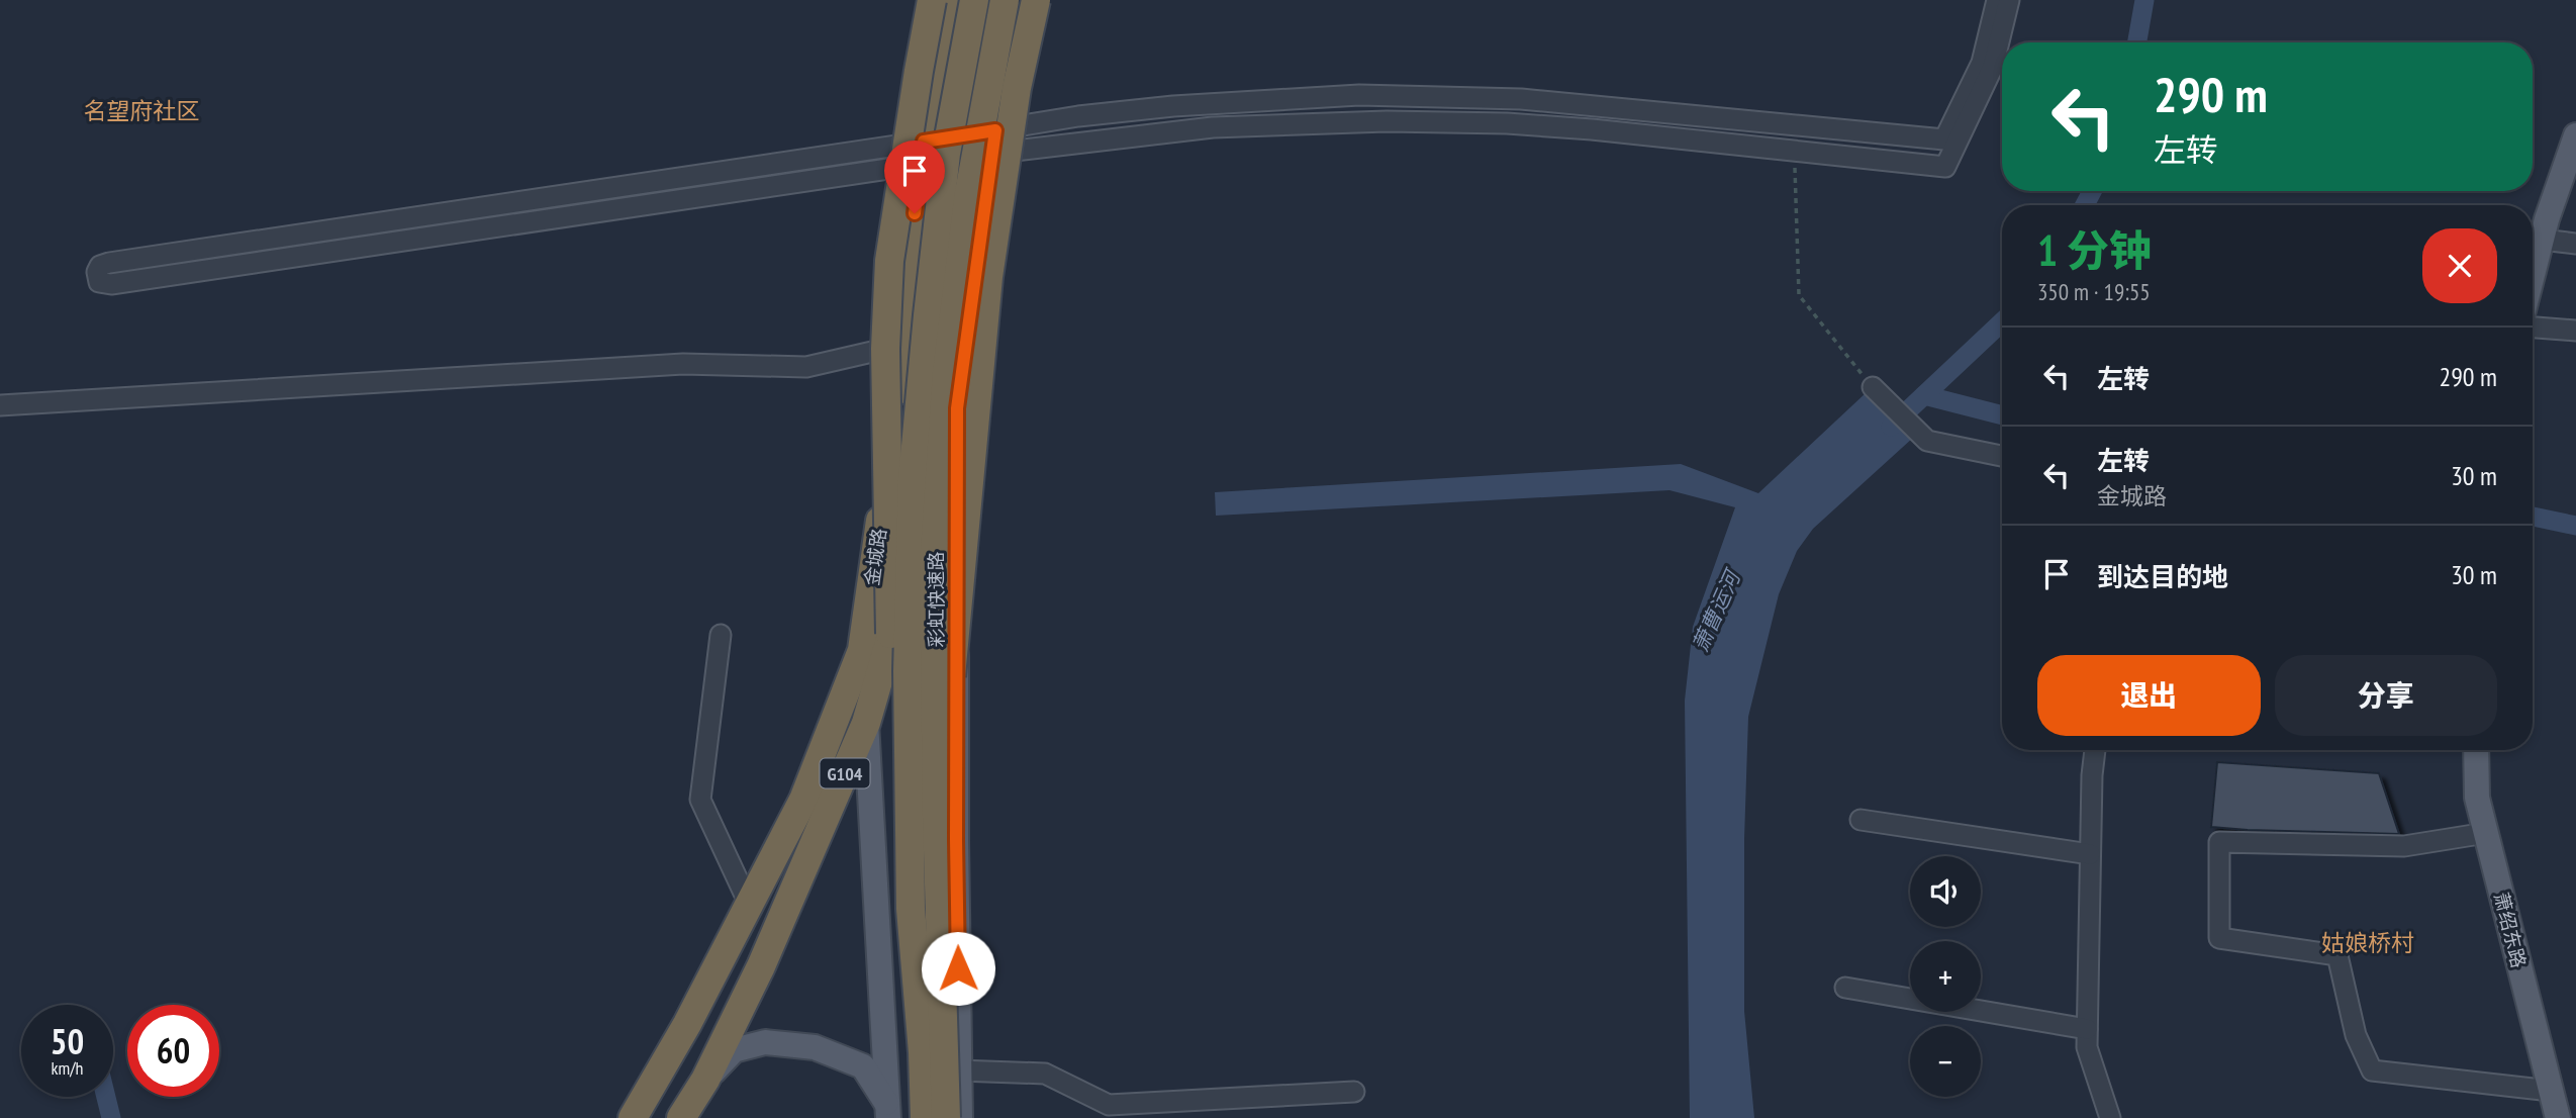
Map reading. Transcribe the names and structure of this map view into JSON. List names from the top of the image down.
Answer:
{
  "streets": {
    "highway": ["金城路", "彩虹快速路", "G104"],
    "main road": ["萧绍东路"]
  },
  "crossings": [
    ["金城路", "G104"]
  ],
  "districts": ["名望府社区", "姑娘桥村"],
  "water": ["萧曹运河"],
  "page": {
    "turn": ["290 m", "左转"],
    "heading": ["1 分钟", "350 m · 19:55"],
    "list": [
      {
        "name": "左转",
        "value": "290 m"
      },
      {
        "name": "左转",
        "note": "金城路",
        "value": "30 m"
      },
      {
        "name": "到达目的地",
        "value": "30 m"
      }
    ],
    "buttons": ["退出", "分享"],
    "map_buttons": ["+", "−"],
    "speed": "50 km/h",
    "limit": "60"
  }
}
